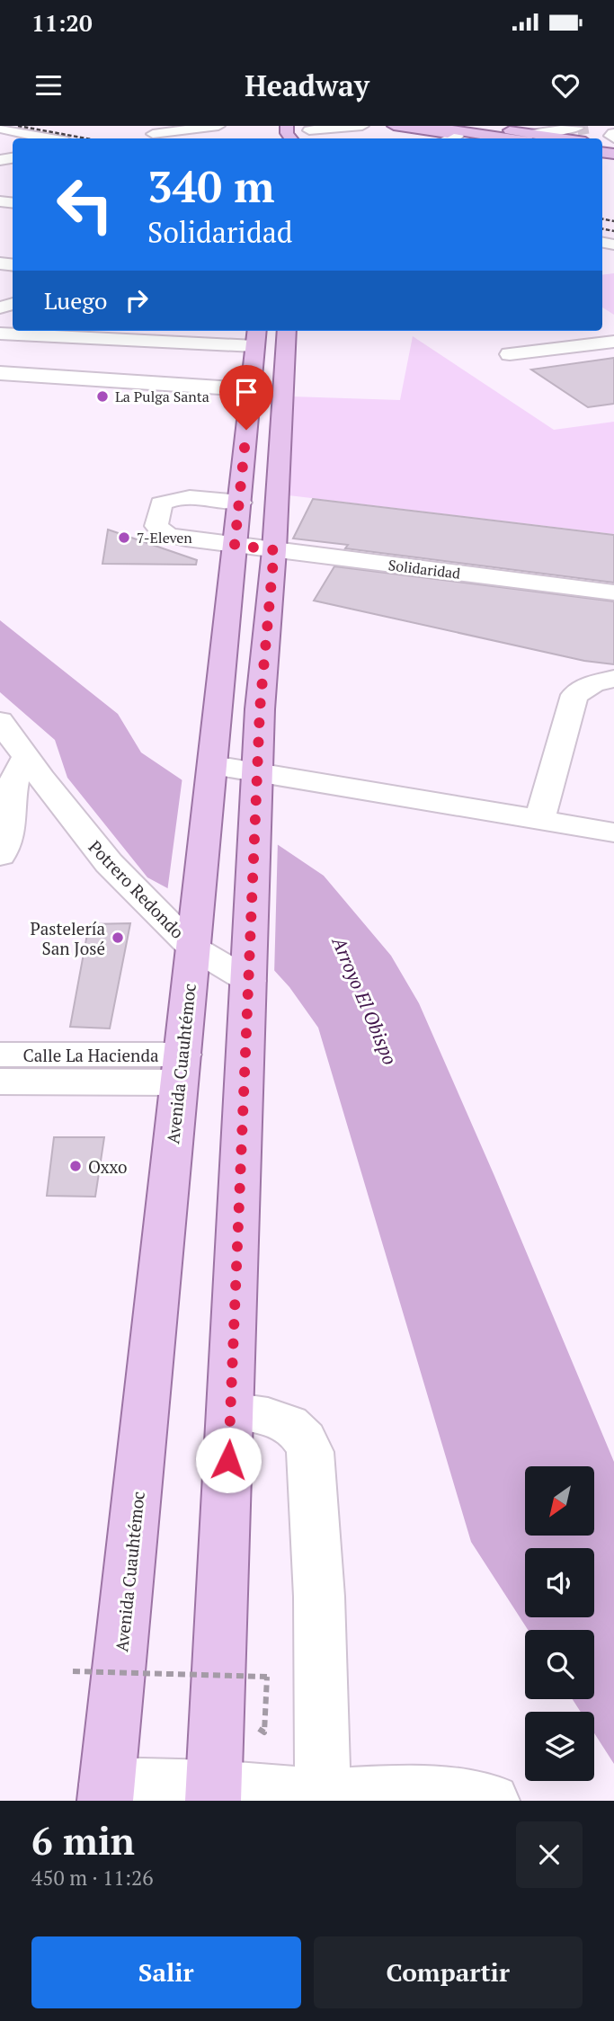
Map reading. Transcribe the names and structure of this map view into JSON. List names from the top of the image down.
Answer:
{
  "streets": {
    "main road": ["Avenida Cuauhtémoc"],
    "street": ["Solidaridad", "Potrero Redondo", "Calle La Hacienda"]
  },
  "crossings": [
    ["Solidaridad", "Avenida Cuauhtémoc"],
    ["Potrero Redondo", "Avenida Cuauhtémoc"],
    ["Calle La Hacienda", "Avenida Cuauhtémoc"]
  ],
  "water": ["Arroyo El Obispo"],
  "places": [
    "La Pulga Santa",
    "7-Eleven",
    "Pastelería San José",
    "Oxxo"
  ],
  "north": "bottom left",
  "page": {
    "status": "11:20",
    "header": "Headway",
    "turn": ["340 m", "Solidaridad"],
    "then": "Luego",
    "heading": ["6 min", "450 m · 11:26"],
    "buttons": ["Salir", "Compartir"]
  }
}
